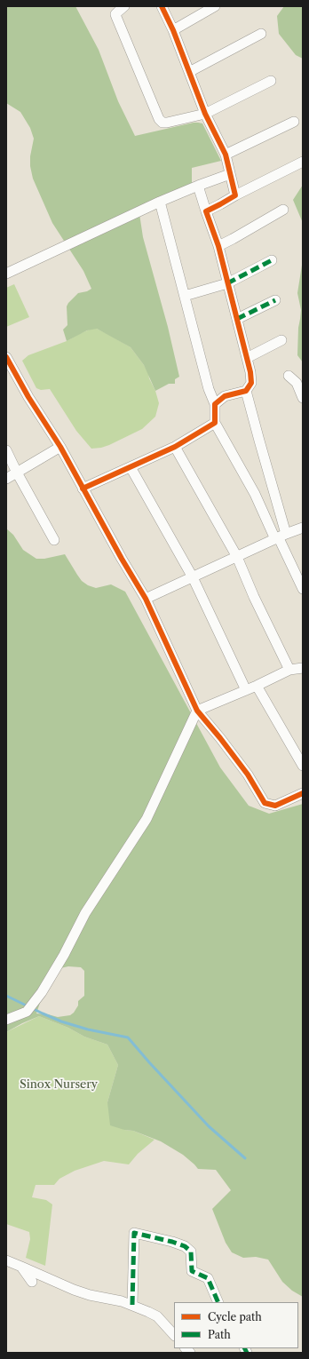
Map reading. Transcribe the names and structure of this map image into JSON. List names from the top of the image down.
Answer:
{
  "parks": ["Sinox Nursery"],
  "legend": ["Cycle path", "Path"]
}
